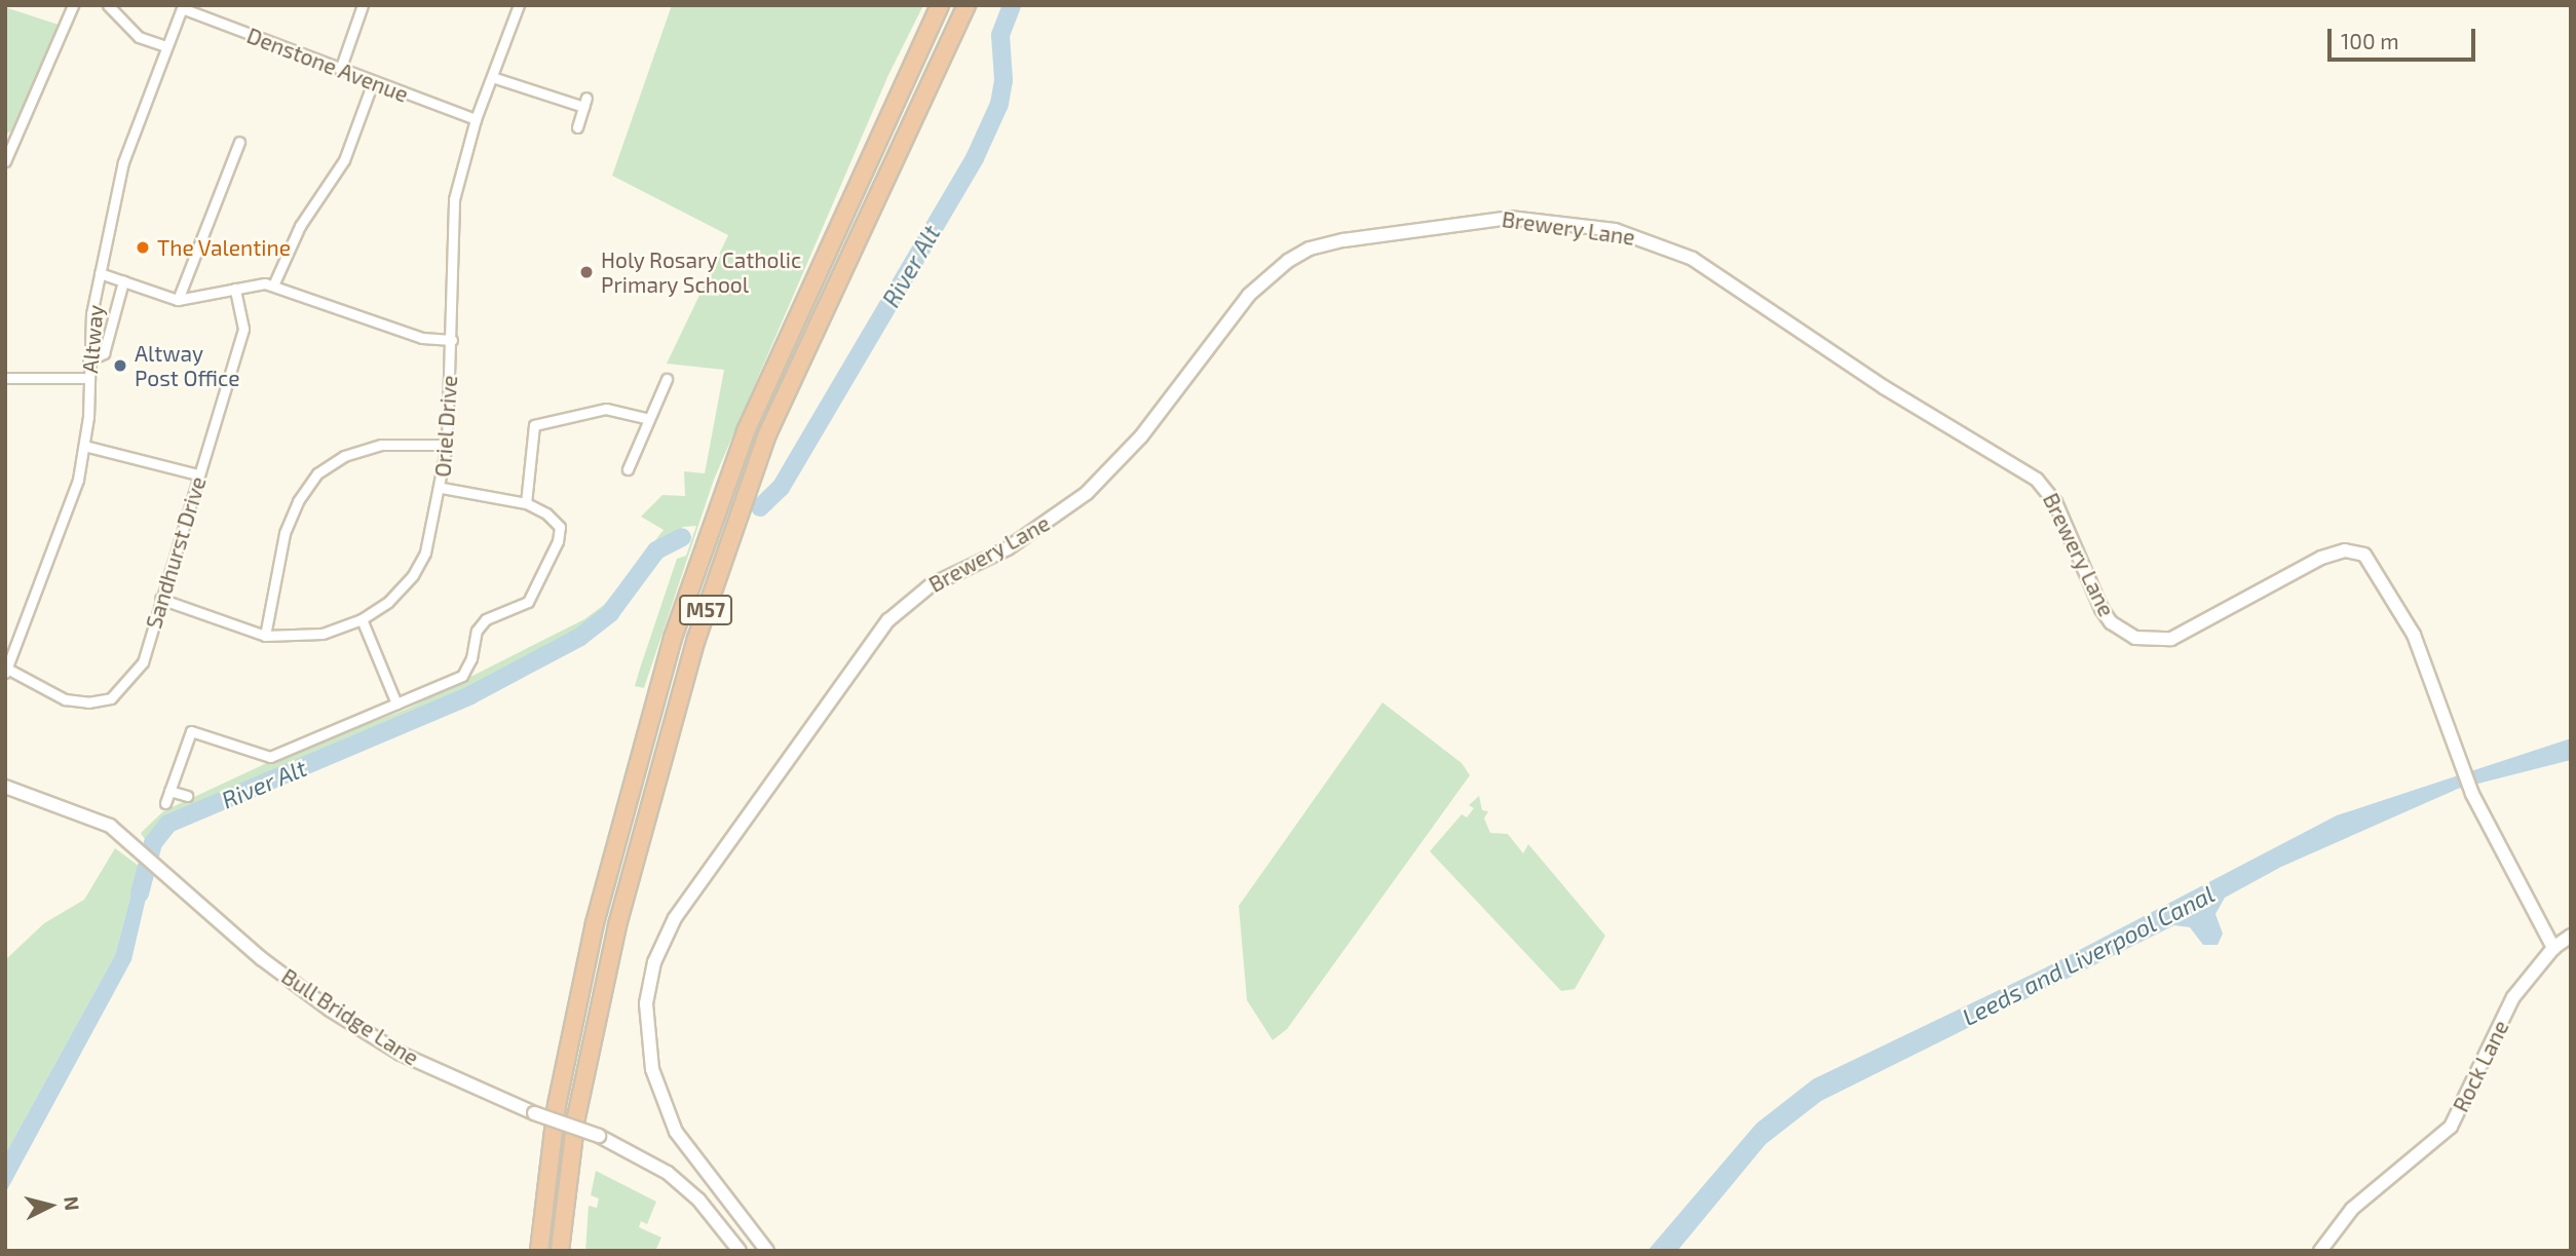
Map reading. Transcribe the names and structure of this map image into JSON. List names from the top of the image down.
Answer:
{
  "streets": {
    "highway": ["M57"],
    "street": [
      "Denstone Avenue",
      "Brewery Lane",
      "Altway",
      "Oriel Drive",
      "Sandhurst Drive",
      "Bull Bridge Lane",
      "Rock Lane"
    ]
  },
  "crossings": [
    ["Denstone Avenue", "Altway"],
    ["Denstone Avenue", "Oriel Drive"],
    ["Brewery Lane", "Rock Lane"],
    ["Altway", "Sandhurst Drive"],
    ["Oriel Drive", "Sandhurst Drive"]
  ],
  "water": ["River Alt", "Leeds and Liverpool Canal"],
  "places": ["The Valentine", "Holy Rosary Catholic Primary School", "Altway Post Office"],
  "scale_bar": "100 m",
  "north": "right"
}
